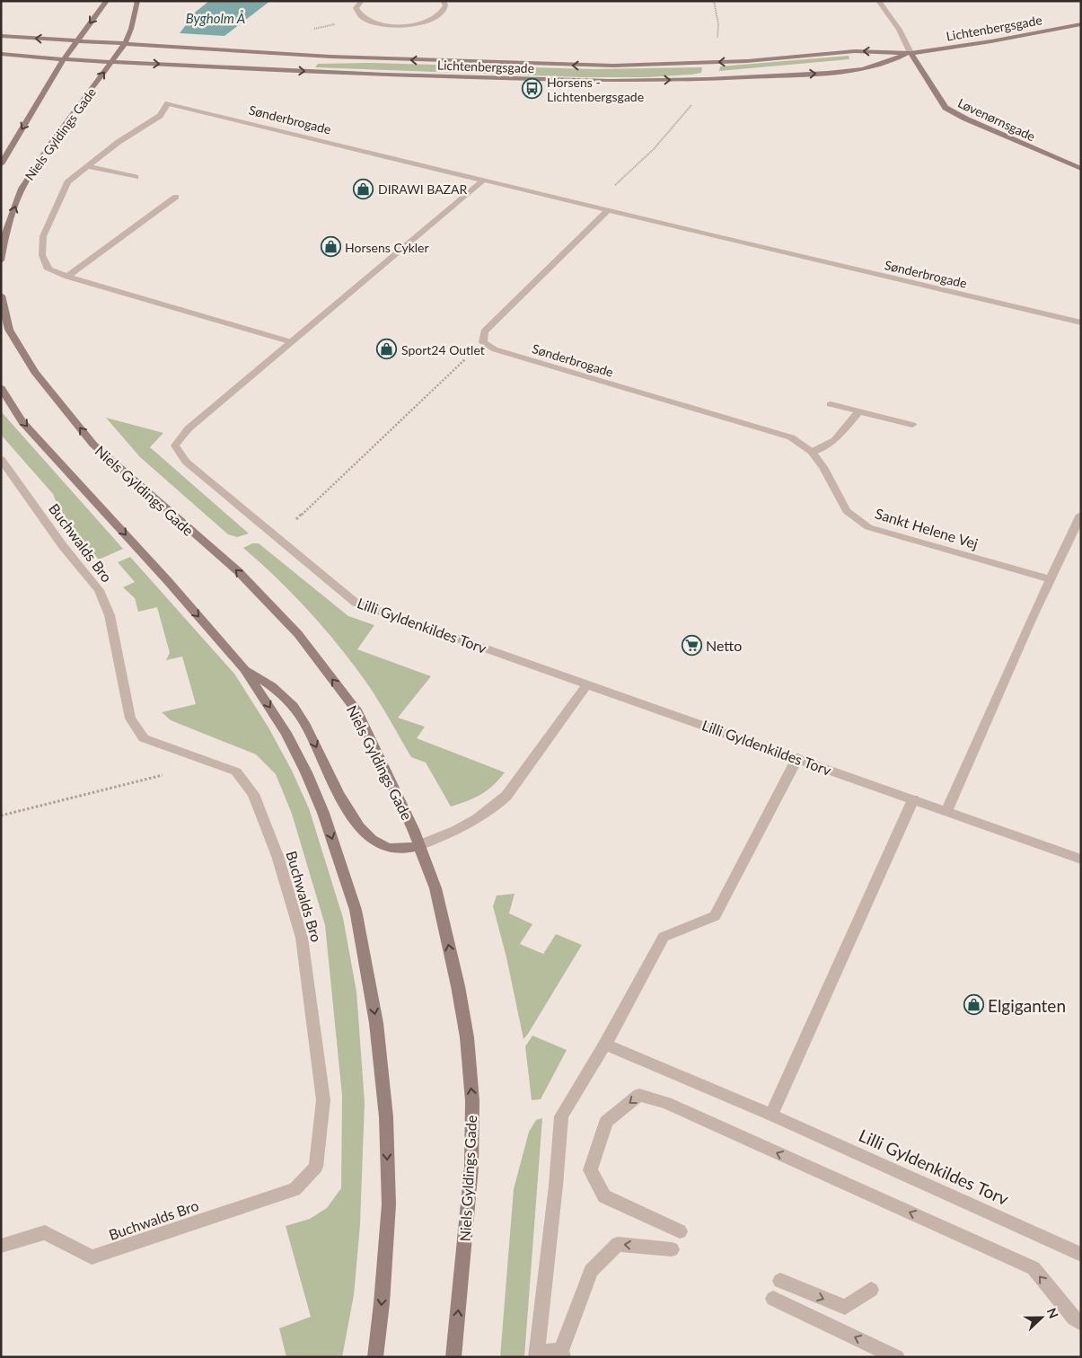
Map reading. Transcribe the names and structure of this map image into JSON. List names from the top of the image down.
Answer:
{
  "streets": {
    "street": [
      "Lichtenbergsgade",
      "Sønderbrogade",
      "Løvenørnsgade",
      "Niels Gyldings Gade",
      "Sankt Helene Vej",
      "Buchwalds Bro",
      "Lilli Gyldenkildes Torv"
    ]
  },
  "crossings": [
    ["Lichtenbergsgade", "Løvenørnsgade"],
    ["Lichtenbergsgade", "Niels Gyldings Gade"],
    ["Sønderbrogade", "Sankt Helene Vej"]
  ],
  "water": ["Bygholm Å"],
  "places": {
    "bus stop": ["Horsens - Lichtenbergsgade"],
    "shop": [
      "DIRAWI BAZAR",
      "Horsens Cykler",
      "Sport24 Outlet",
      "Elgiganten"
    ],
    "supermarket": ["Netto"]
  },
  "north": "right"
}
